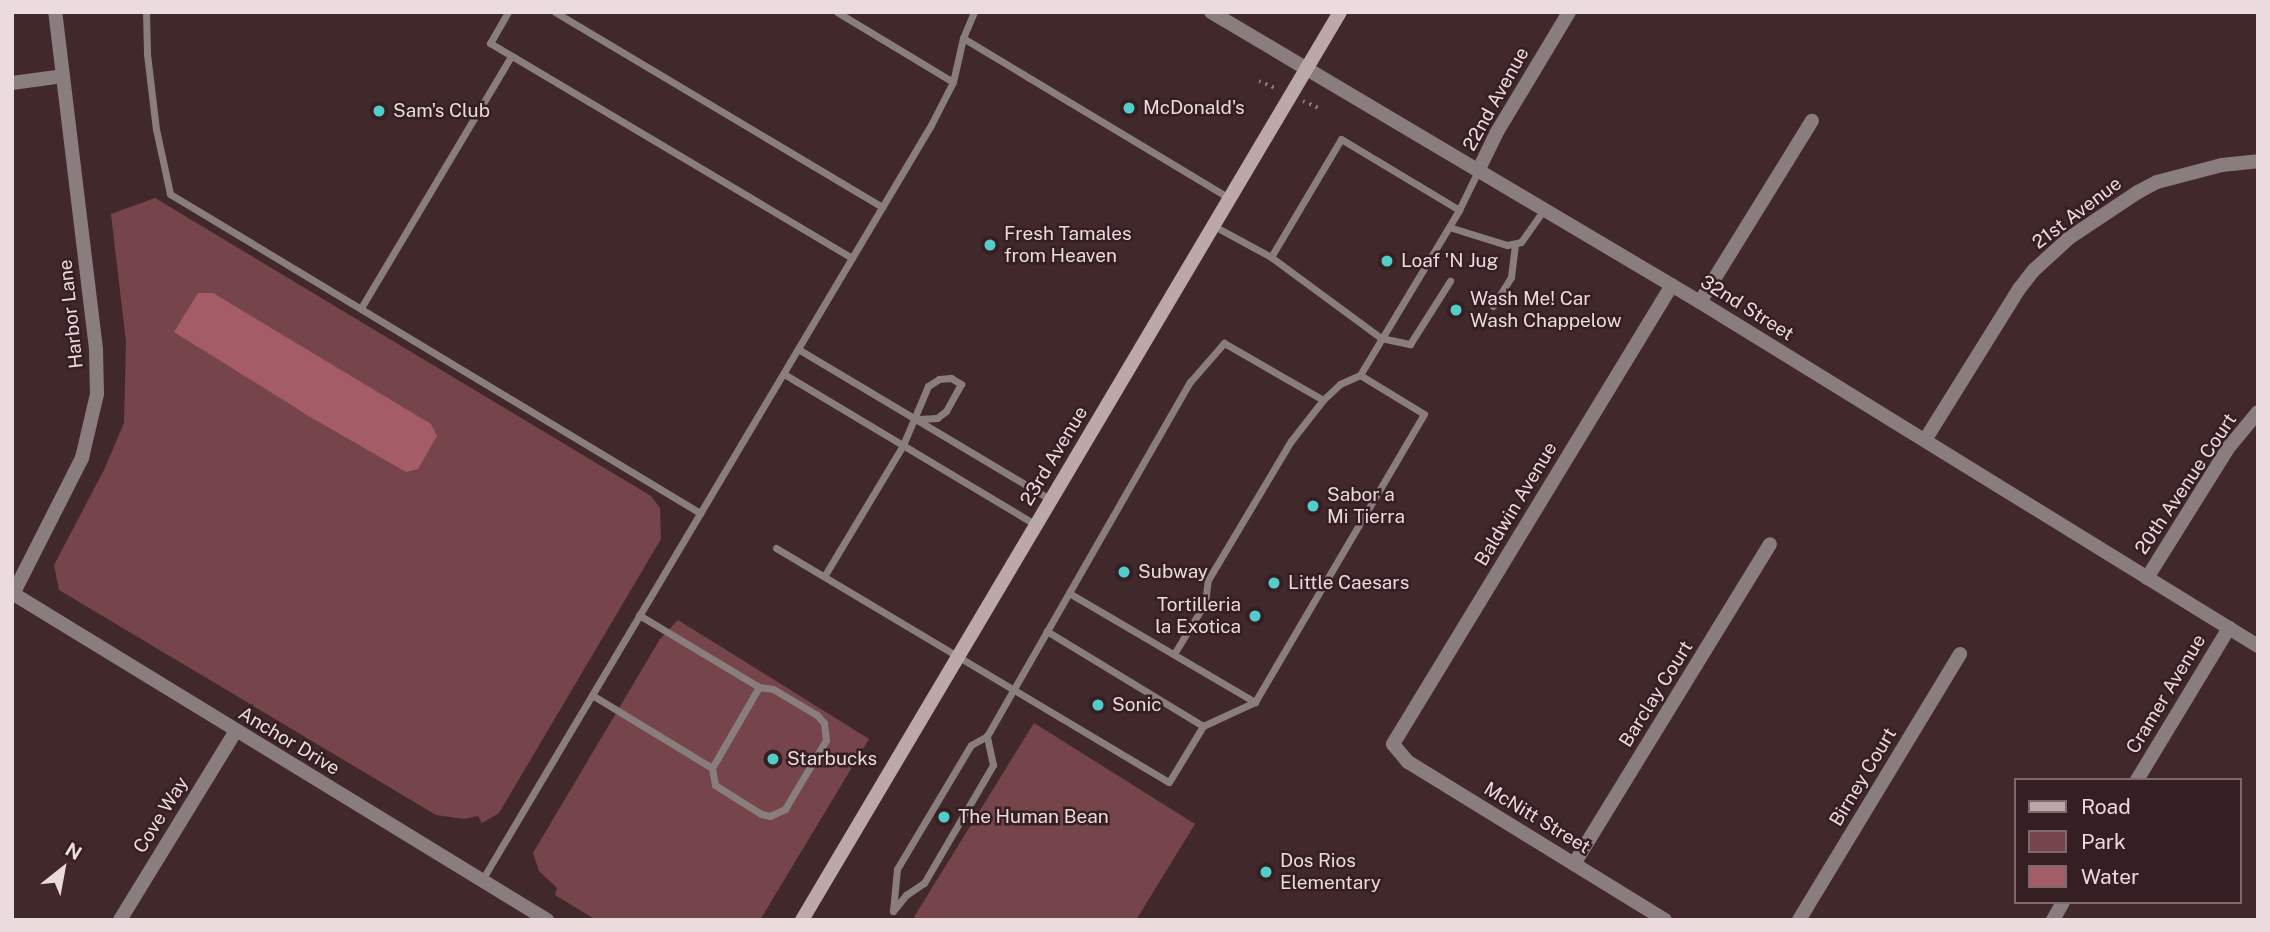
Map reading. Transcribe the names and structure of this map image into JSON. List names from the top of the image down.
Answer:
{
  "streets": {
    "main road": ["23rd Avenue"],
    "street": [
      "22nd Avenue",
      "21st Avenue",
      "32nd Street",
      "Harbor Lane",
      "20th Avenue Court",
      "Baldwin Avenue",
      "Barclay Court",
      "Cramer Avenue",
      "Anchor Drive",
      "Birney Court",
      "Cove Way",
      "McNitt Street"
    ]
  },
  "crossings": [
    ["22nd Avenue", "32nd Street"],
    ["21st Avenue", "32nd Street"],
    ["32nd Street", "23rd Avenue"],
    ["32nd Street", "20th Avenue Court"],
    ["32nd Street", "Baldwin Avenue"],
    ["32nd Street", "Cramer Avenue"],
    ["Harbor Lane", "Anchor Drive"],
    ["Baldwin Avenue", "McNitt Street"],
    ["Barclay Court", "McNitt Street"],
    ["Anchor Drive", "Cove Way"]
  ],
  "places": [
    "McDonald's",
    "Sam's Club",
    "Fresh Tamales from Heaven",
    "Loaf 'N Jug",
    "Wash Me! Car Wash Chappelow",
    "Sabor a Mi Tierra",
    "Subway",
    "Little Caesars",
    "Tortilleria la Exotica",
    "Sonic",
    "Starbucks",
    "The Human Bean",
    "Dos Rios Elementary"
  ],
  "legend": ["Road", "Park", "Water"],
  "north": "top right"
}
